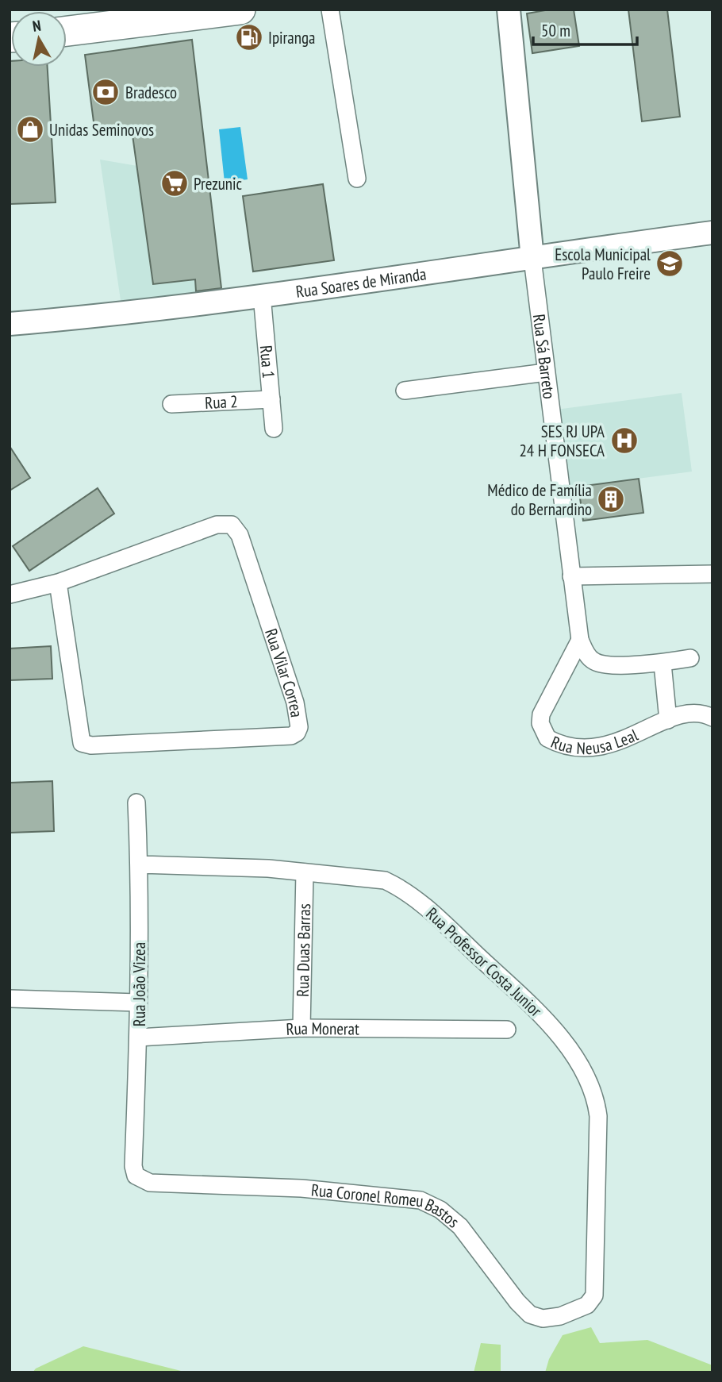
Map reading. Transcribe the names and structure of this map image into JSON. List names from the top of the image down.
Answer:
{
  "streets": {
    "street": [
      "Rua Soares de Miranda",
      "Rua Sá Barreto",
      "Rua 1",
      "Rua 2",
      "Rua Vilar Correa",
      "Rua Neusa Leal",
      "Rua Duas Barras",
      "Rua Professor Costa Junior",
      "Rua João Vizea",
      "Rua Monerat",
      "Rua Coronel Romeu Bastos"
    ]
  },
  "crossings": [
    ["Rua Soares de Miranda", "Rua Sá Barreto"],
    ["Rua Soares de Miranda", "Rua 1"],
    ["Rua Sá Barreto", "Rua Neusa Leal"],
    ["Rua 1", "Rua 2"],
    ["Rua Duas Barras", "Rua Professor Costa Junior"],
    ["Rua Duas Barras", "Rua Monerat"],
    ["Rua Professor Costa Junior", "Rua João Vizea"],
    ["Rua Professor Costa Junior", "Rua Coronel Romeu Bastos"],
    ["Rua João Vizea", "Rua Monerat"],
    ["Rua João Vizea", "Rua Coronel Romeu Bastos"]
  ],
  "places": {
    "fuel station": ["Ipiranga"],
    "bank": ["Bradesco"],
    "shop": ["Unidas Seminovos"],
    "supermarket": ["Prezunic"],
    "school or university": ["Escola Municipal Paulo Freire"],
    "hospital": ["SES RJ UPA 24 H FONSECA"],
    "building": ["Médico de Família do Bernardino"]
  },
  "scale_bar": "50 m",
  "north": "top"
}
